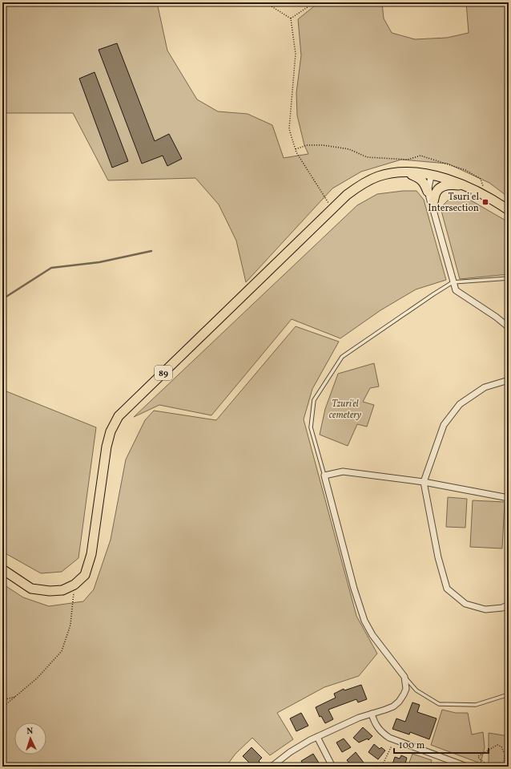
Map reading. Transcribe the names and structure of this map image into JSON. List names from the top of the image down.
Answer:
{
  "streets": {
    "highway": ["89"]
  },
  "parks": ["Tzuri'el cemetery"],
  "places": {
    "transit": ["Tsuri'el Intersection"]
  },
  "scale_bar": "100 m",
  "north": "top"
}
